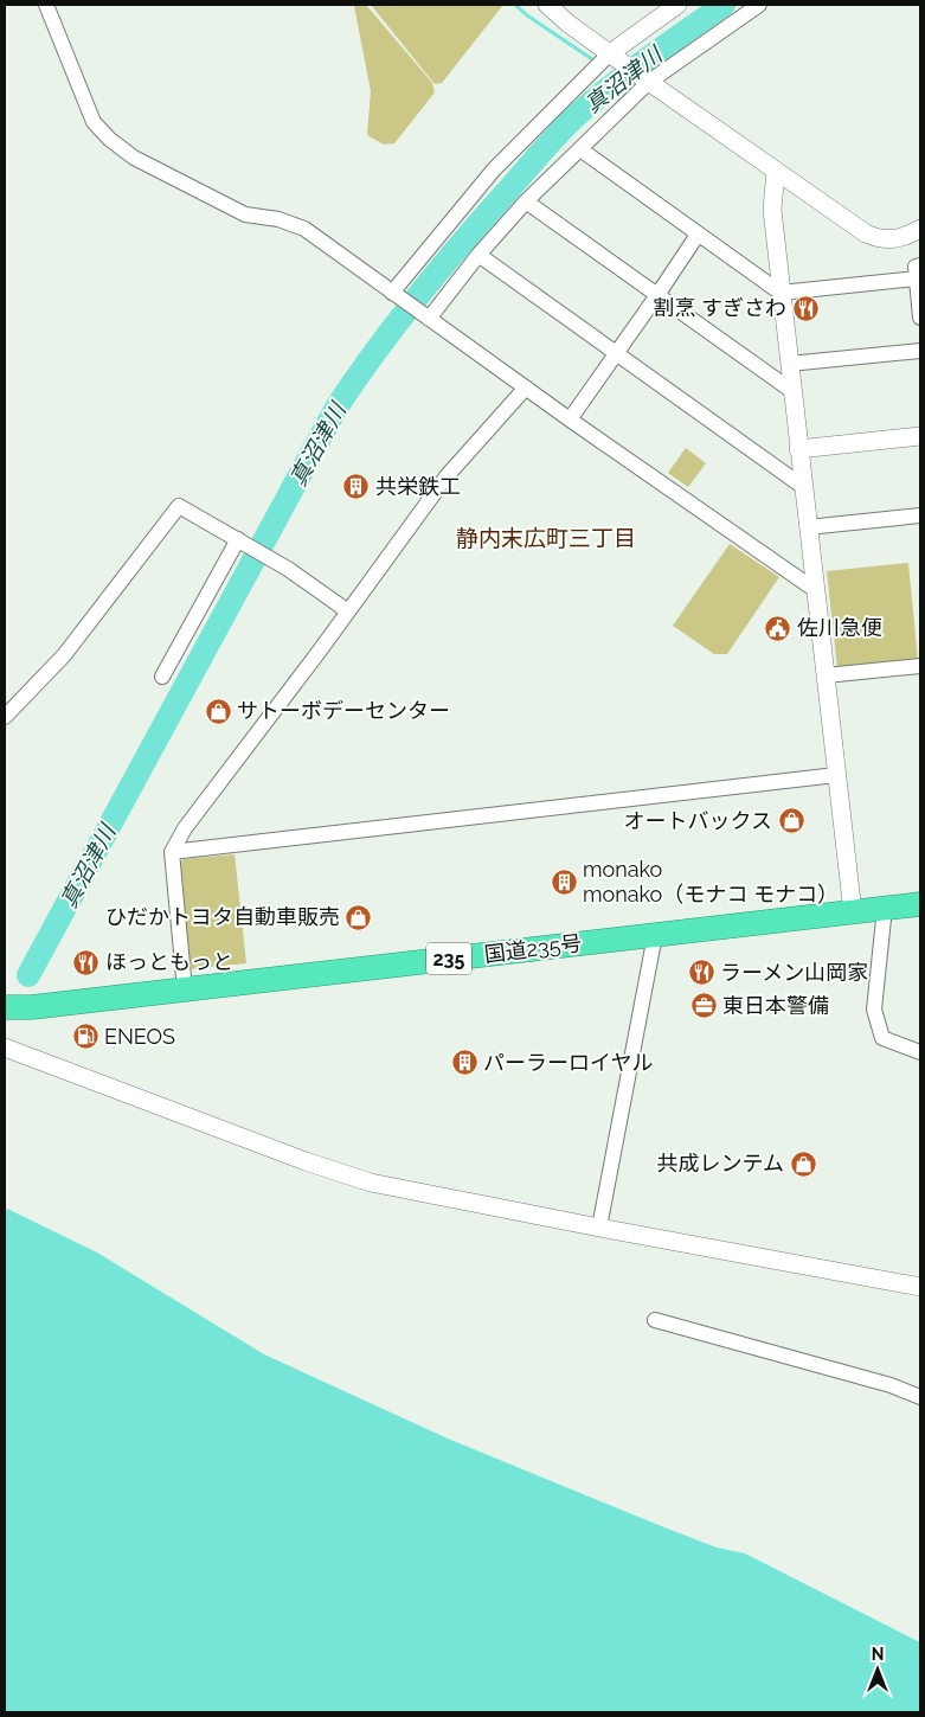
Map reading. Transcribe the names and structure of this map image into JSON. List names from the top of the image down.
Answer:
{
  "streets": {
    "highway": ["国道235号", "235"]
  },
  "districts": ["静内末広町三丁目"],
  "water": ["真沼津川"],
  "places": {
    "restaurant": ["割烹 すぎさわ", "ほっともっと", "ラーメン山岡家"],
    "building": ["共栄鉄工", "monako monako（モナコ モナコ）", "パーラーロイヤル"],
    "public building": ["佐川急便"],
    "shop": [
      "サトーボデーセンター",
      "オートバックス",
      "ひだかトヨタ自動車販売",
      "共成レンテム"
    ],
    "office": ["東日本警備"],
    "fuel station": ["ENEOS"]
  },
  "north": "top"
}
